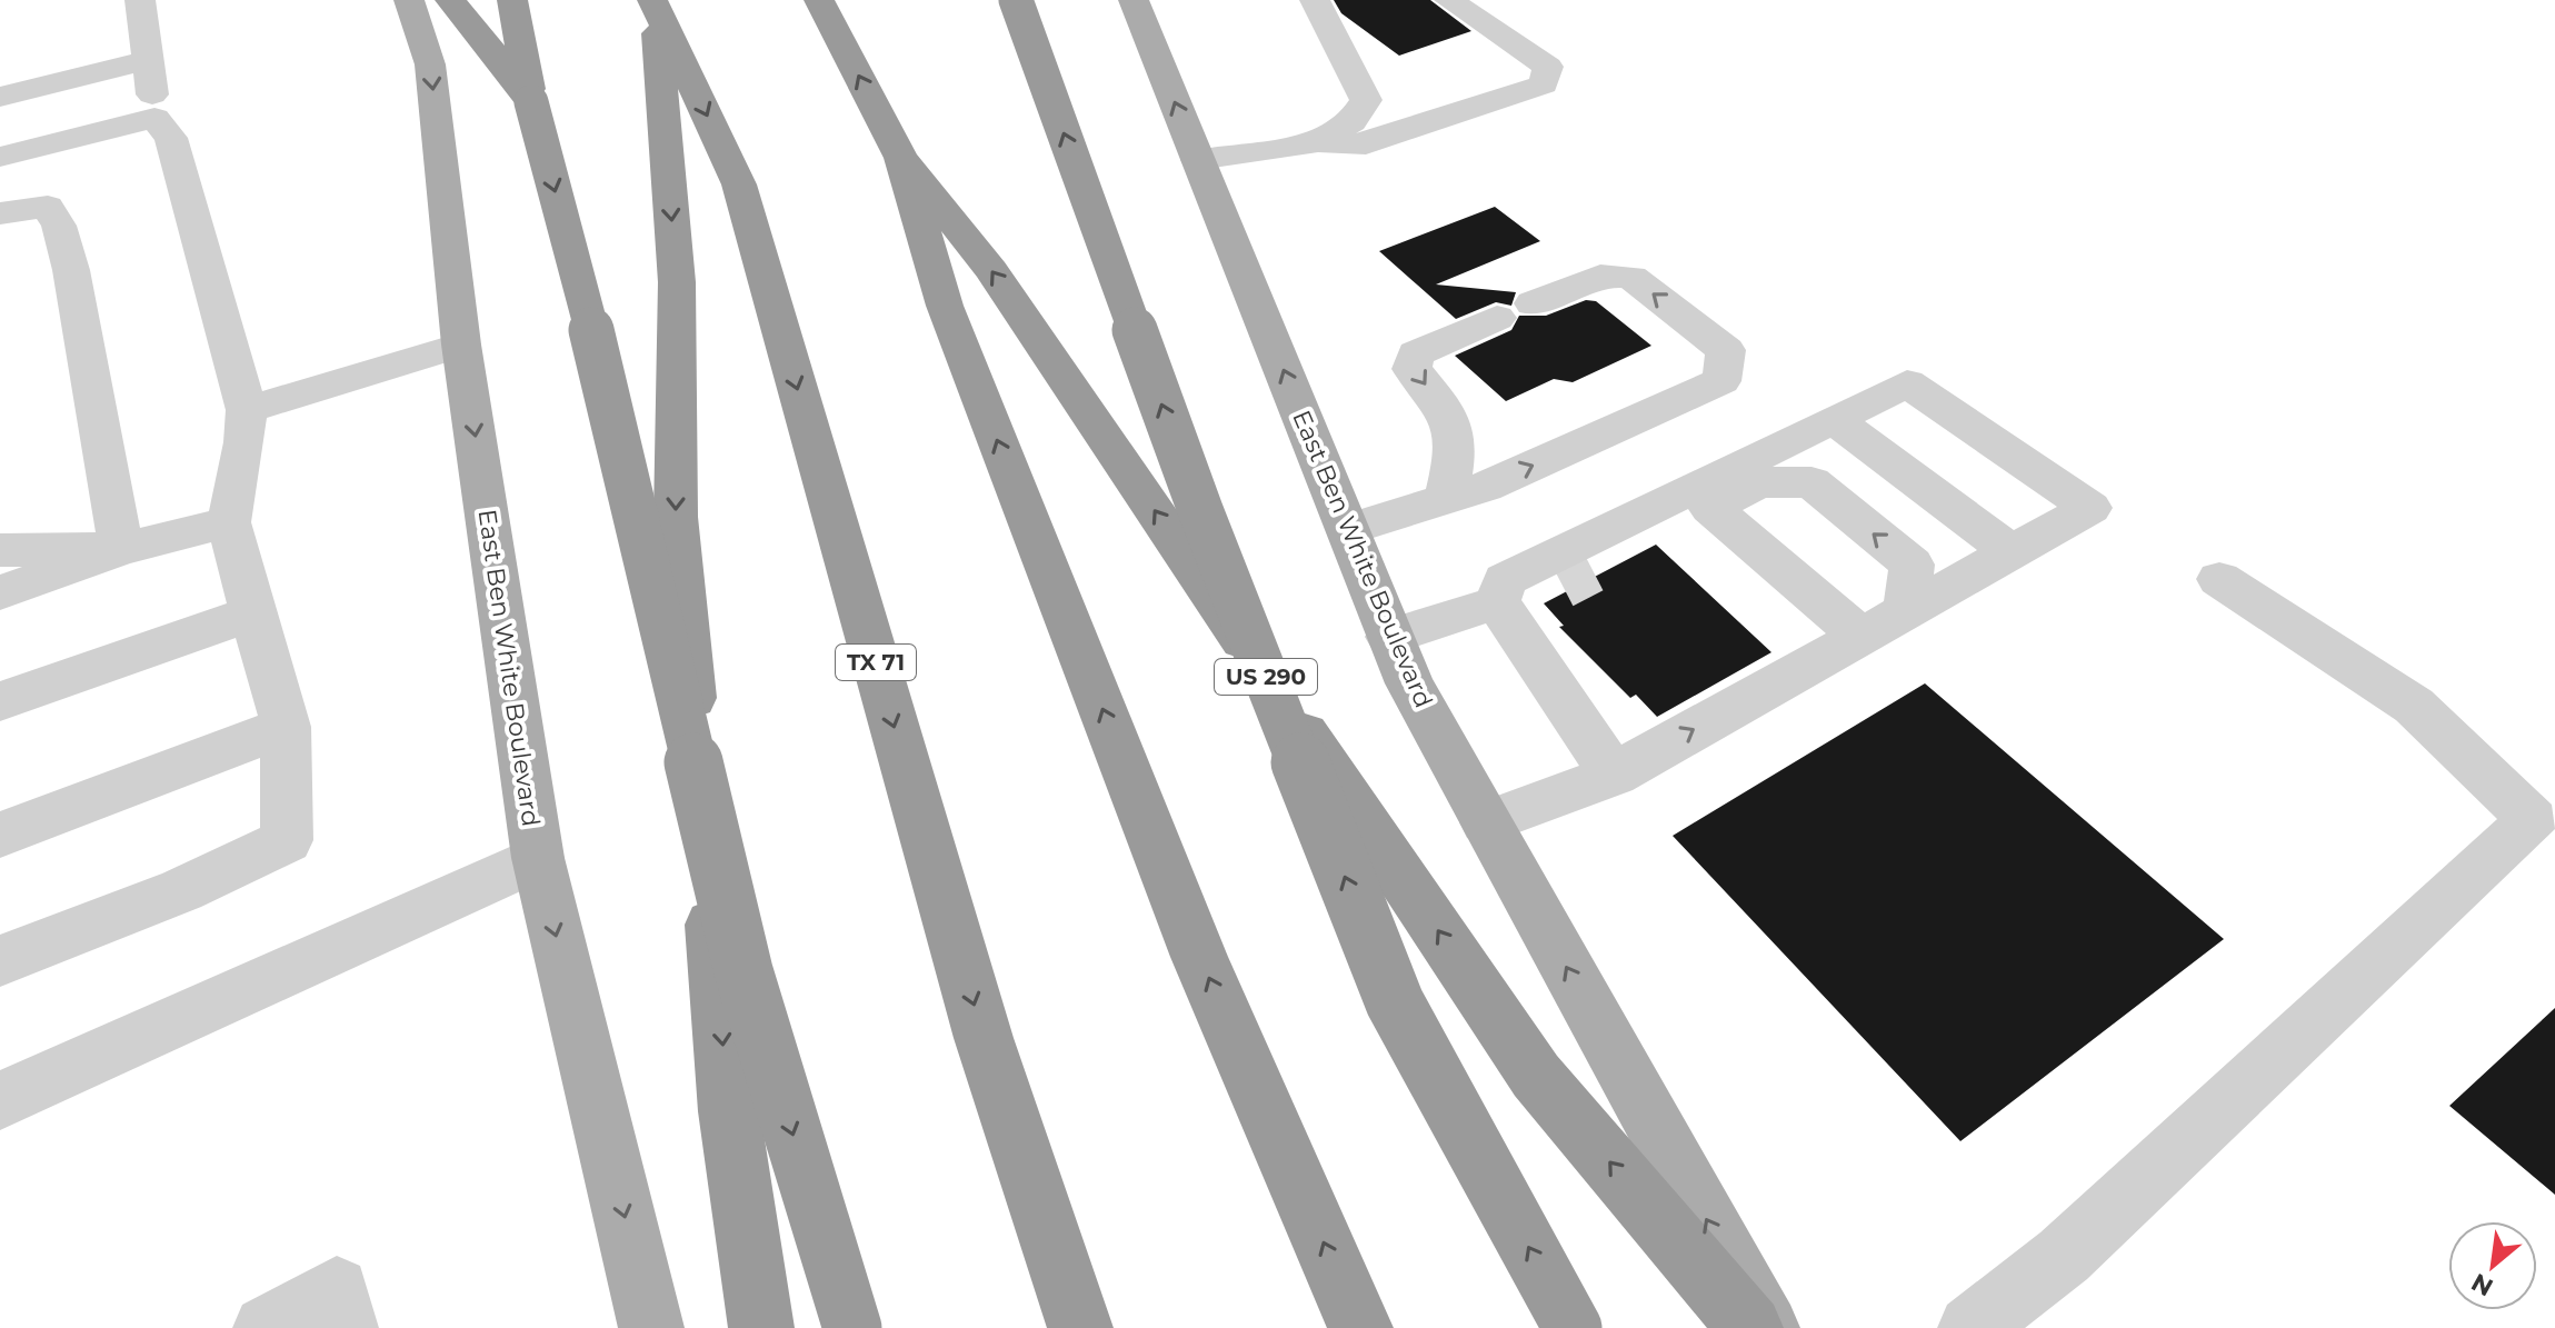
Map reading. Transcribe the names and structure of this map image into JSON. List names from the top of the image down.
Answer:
{
  "streets": {
    "highway": ["TX 71", "US 290"],
    "main road": ["East Ben White Boulevard"]
  },
  "north": "bottom left"
}
